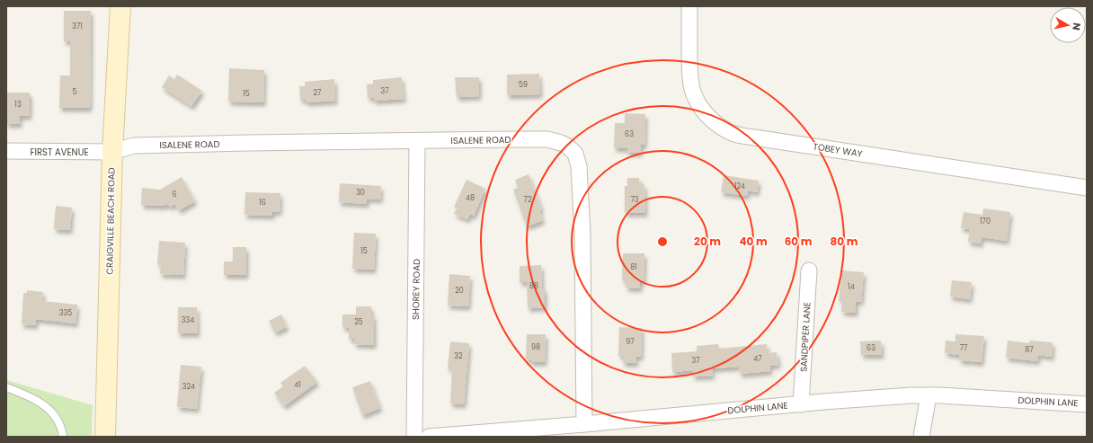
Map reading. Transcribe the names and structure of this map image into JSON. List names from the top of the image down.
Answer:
{
  "streets": {
    "main road": ["CRAIGVILLE BEACH ROAD"],
    "street": [
      "ISALENE ROAD",
      "TOBEY WAY",
      "FIRST AVENUE",
      "SHOREY ROAD",
      "SANDPIPER LANE",
      "DOLPHIN LANE"
    ]
  },
  "crossings": [
    ["ISALENE ROAD", "FIRST AVENUE"],
    ["ISALENE ROAD", "CRAIGVILLE BEACH ROAD"],
    ["ISALENE ROAD", "SHOREY ROAD"],
    ["ISALENE ROAD", "DOLPHIN LANE"],
    ["FIRST AVENUE", "CRAIGVILLE BEACH ROAD"],
    ["SANDPIPER LANE", "DOLPHIN LANE"]
  ],
  "house_numbers": [
    "371",
    "59",
    "37",
    "5",
    "27",
    "15",
    "13",
    "63",
    "124",
    "30",
    "6",
    "48",
    "72",
    "73",
    "16",
    "170",
    "15",
    "81",
    "88",
    "14",
    "20",
    "335",
    "334",
    "25",
    "97",
    "98",
    "63",
    "77",
    "87",
    "32",
    "47",
    "37",
    "41",
    "324"
  ],
  "north": "right",
  "rings": [
    "20 m",
    "40 m",
    "60 m",
    "80 m"
  ]
}
